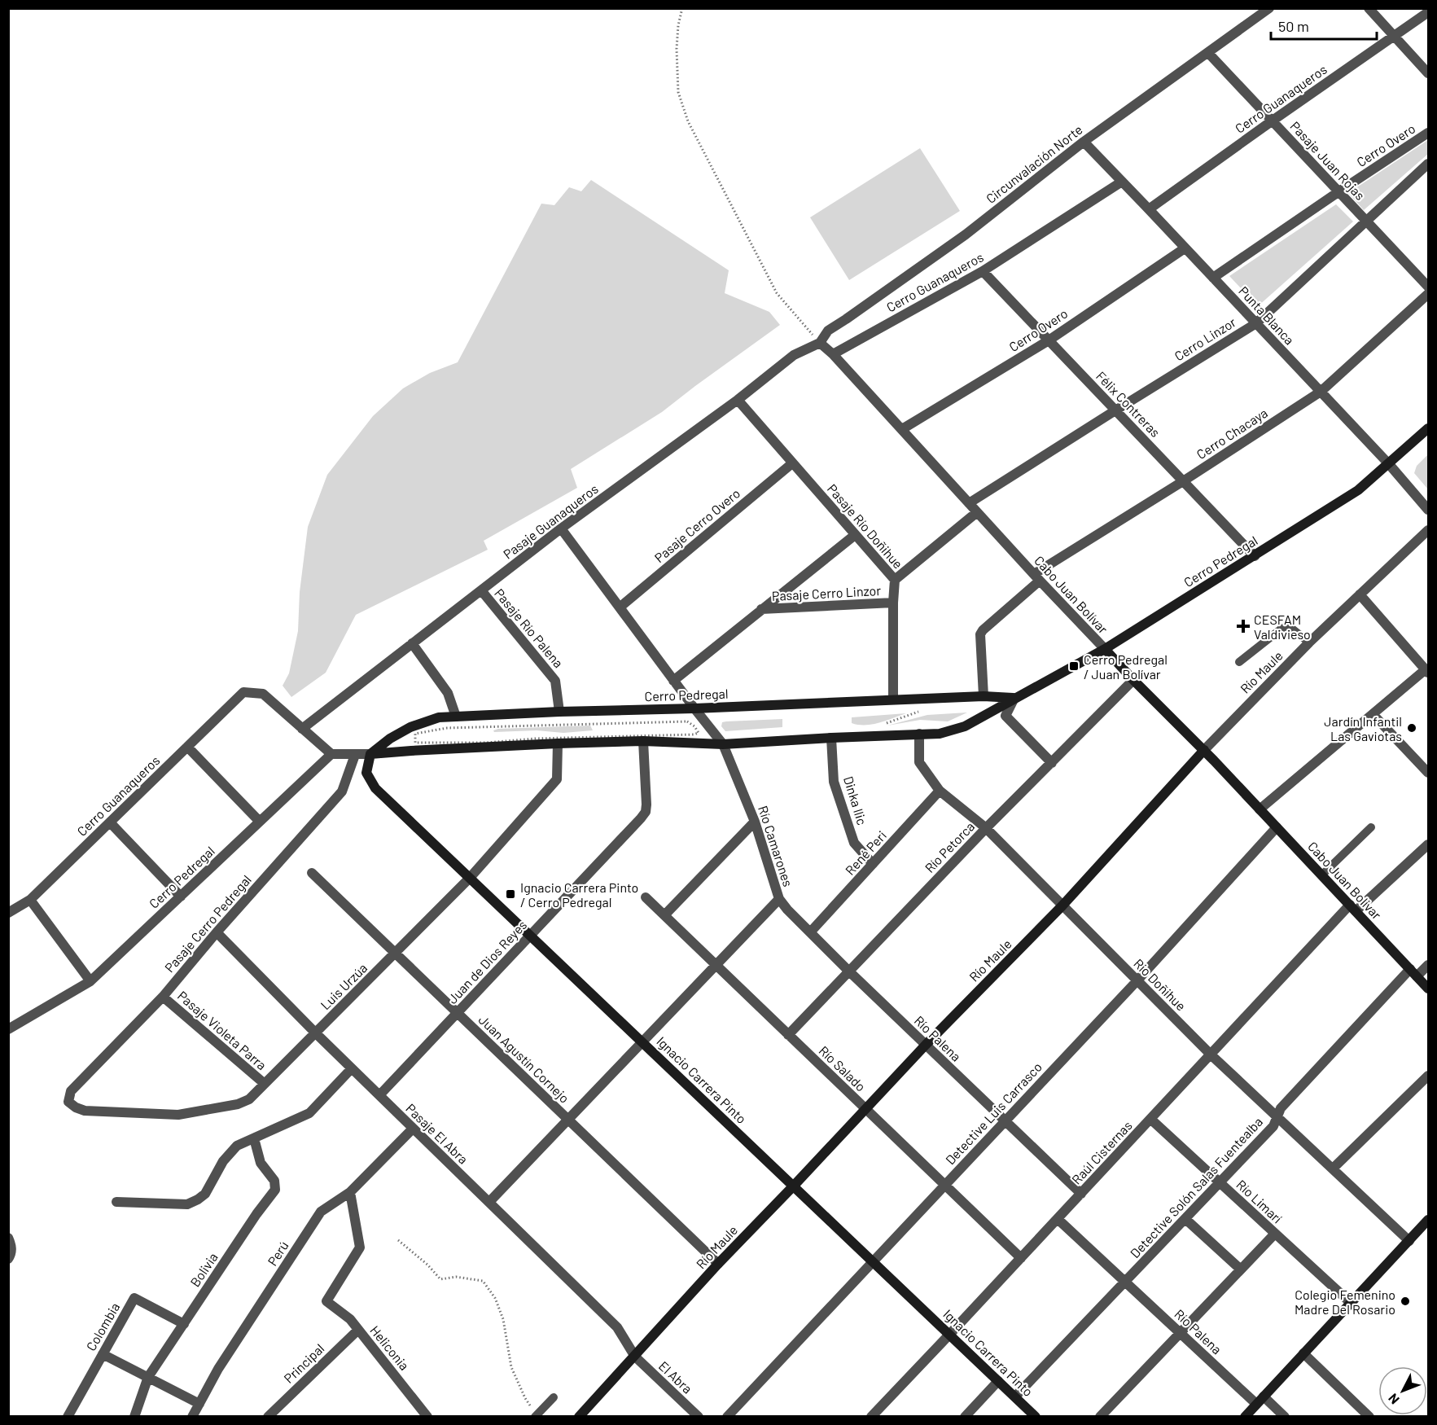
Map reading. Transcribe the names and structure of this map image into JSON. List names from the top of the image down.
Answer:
{
  "streets": {
    "street": [
      "Cerro Guanaqueros",
      "Cerro Overo",
      "Pasaje Juan Rojas",
      "Circunvalación Norte",
      "Punta Blanca",
      "Cerro Linzor",
      "Félix Contreras",
      "Cerro Chacaya",
      "Pasaje Guanaqueros",
      "Pasaje Cerro Overo",
      "Pasaje Río Doñihue",
      "Cerro Pedregal",
      "Pasaje Cerro Linzor",
      "Cabo Juan Bolívar",
      "Pasaje Río Palena",
      "Río Maule",
      "Dinka llic",
      "Río Camarones",
      "Río Petorca",
      "René Peri",
      "Pasaje Cerro Pedregal",
      "Juan de Dios Reyes",
      "Río Doñihue",
      "Luis Urzúa",
      "Pasaje Violeta Parra",
      "Río Palena",
      "Juan Agustín Cornejo",
      "Río Salado",
      "Ignacio Carrera Pinto",
      "Detective Luis Carrasco",
      "Pasaje El Abra",
      "Raúl Cisternas",
      "Detective Solón Salas Fuentealba",
      "Río Limarí",
      "Perú",
      "Bolivia",
      "Colombia",
      "Heliconia",
      "Principal",
      "El Abra"
    ]
  },
  "crossings": [
    ["Cerro Guanaqueros", "Pasaje Juan Rojas"],
    ["Cerro Guanaqueros", "Punta Blanca"],
    ["Cerro Guanaqueros", "Félix Contreras"],
    ["Cerro Guanaqueros", "Pasaje Guanaqueros"],
    ["Cerro Guanaqueros", "Cabo Juan Bolívar"],
    ["Cerro Overo", "Pasaje Juan Rojas"],
    ["Cerro Overo", "Punta Blanca"],
    ["Cerro Overo", "Félix Contreras"],
    ["Cerro Overo", "Cabo Juan Bolívar"],
    ["Pasaje Juan Rojas", "Circunvalación Norte"],
    ["Pasaje Juan Rojas", "Cerro Linzor"],
    ["Circunvalación Norte", "Punta Blanca"],
    ["Circunvalación Norte", "Pasaje Guanaqueros"],
    ["Circunvalación Norte", "Cabo Juan Bolívar"],
    ["Punta Blanca", "Cerro Linzor"],
    ["Punta Blanca", "Cerro Chacaya"],
    ["Punta Blanca", "Cerro Pedregal"],
    ["Cerro Linzor", "Félix Contreras"],
    ["Cerro Linzor", "Cabo Juan Bolívar"],
    ["Félix Contreras", "Cerro Chacaya"],
    ["Félix Contreras", "Cerro Pedregal"],
    ["Cerro Chacaya", "Cerro Pedregal"],
    ["Cerro Chacaya", "Cabo Juan Bolívar"],
    ["Pasaje Guanaqueros", "Pasaje Río Doñihue"],
    ["Pasaje Guanaqueros", "Cabo Juan Bolívar"],
    ["Pasaje Guanaqueros", "Pasaje Río Palena"],
    ["Pasaje Guanaqueros", "Río Camarones"],
    ["Pasaje Cerro Overo", "Pasaje Río Doñihue"],
    ["Pasaje Cerro Overo", "Río Camarones"],
    ["Pasaje Río Doñihue", "Cerro Pedregal"],
    ["Pasaje Río Doñihue", "Pasaje Cerro Linzor"],
    ["Cerro Pedregal", "Cabo Juan Bolívar"],
    ["Cerro Pedregal", "Pasaje Río Palena"],
    ["Cerro Pedregal", "Dinka llic"],
    ["Cerro Pedregal", "Río Camarones"],
    ["Cerro Pedregal", "Pasaje Cerro Pedregal"],
    ["Cerro Pedregal", "Juan de Dios Reyes"],
    ["Cerro Pedregal", "Río Doñihue"],
    ["Cerro Pedregal", "Luis Urzúa"],
    ["Cerro Pedregal", "Ignacio Carrera Pinto"],
    ["Pasaje Cerro Linzor", "Cabo Juan Bolívar"],
    ["Pasaje Cerro Linzor", "Río Camarones"],
    ["Cabo Juan Bolívar", "Río Maule"],
    ["Cabo Juan Bolívar", "Río Petorca"],
    ["Cabo Juan Bolívar", "Detective Luis Carrasco"],
    ["Cabo Juan Bolívar", "Raúl Cisternas"],
    ["Cabo Juan Bolívar", "Detective Solón Salas Fuentealba"],
    ["Río Maule", "Río Doñihue"],
    ["Río Maule", "Río Palena"],
    ["Río Maule", "Juan Agustín Cornejo"],
    ["Río Maule", "Río Salado"],
    ["Río Maule", "Ignacio Carrera Pinto"],
    ["Río Maule", "Pasaje El Abra"],
    ["Río Maule", "El Abra"],
    ["Dinka llic", "René Peri"],
    ["Río Camarones", "Río Palena"],
    ["Río Camarones", "Juan Agustín Cornejo"],
    ["Río Camarones", "Río Salado"],
    ["Río Camarones", "Ignacio Carrera Pinto"],
    ["Río Camarones", "Pasaje El Abra"],
    ["Río Petorca", "Río Doñihue"],
    ["Río Petorca", "Río Palena"],
    ["Río Petorca", "Río Salado"],
    ["René Peri", "Río Doñihue"],
    ["René Peri", "Río Palena"],
    ["Pasaje Cerro Pedregal", "Luis Urzúa"],
    ["Pasaje Cerro Pedregal", "Pasaje Violeta Parra"],
    ["Pasaje Cerro Pedregal", "Pasaje El Abra"],
    ["Juan de Dios Reyes", "Juan Agustín Cornejo"],
    ["Juan de Dios Reyes", "Ignacio Carrera Pinto"],
    ["Juan de Dios Reyes", "Pasaje El Abra"],
    ["Río Doñihue", "Detective Luis Carrasco"],
    ["Río Doñihue", "Raúl Cisternas"],
    ["Río Doñihue", "Detective Solón Salas Fuentealba"],
    ["Luis Urzúa", "Pasaje Violeta Parra"],
    ["Luis Urzúa", "Juan Agustín Cornejo"],
    ["Luis Urzúa", "Ignacio Carrera Pinto"],
    ["Luis Urzúa", "Pasaje El Abra"],
    ["Río Palena", "Detective Luis Carrasco"],
    ["Río Palena", "Raúl Cisternas"],
    ["Río Palena", "Detective Solón Salas Fuentealba"],
    ["Río Salado", "Detective Luis Carrasco"],
    ["Río Salado", "Raúl Cisternas"],
    ["Ignacio Carrera Pinto", "Detective Luis Carrasco"],
    ["Ignacio Carrera Pinto", "Raúl Cisternas"],
    ["Ignacio Carrera Pinto", "Detective Solón Salas Fuentealba"],
    ["Pasaje El Abra", "Perú"],
    ["Pasaje El Abra", "El Abra"],
    ["Raúl Cisternas", "Río Limarí"],
    ["Detective Solón Salas Fuentealba", "Río Limarí"],
    ["Perú", "Heliconia"],
    ["Bolivia", "Colombia"],
    ["Heliconia", "Principal"]
  ],
  "places": {
    "health": ["CESFAM Valdivieso"],
    "transit": ["Cerro Pedregal / Juan Bolívar", "Ignacio Carrera Pinto / Cerro Pedregal"],
    "other": ["Jardín Infantil Las Gaviotas", "Colegio Femenino Madre Del Rosario"]
  },
  "scale_bar": "50 m",
  "north": "bottom left"
}
